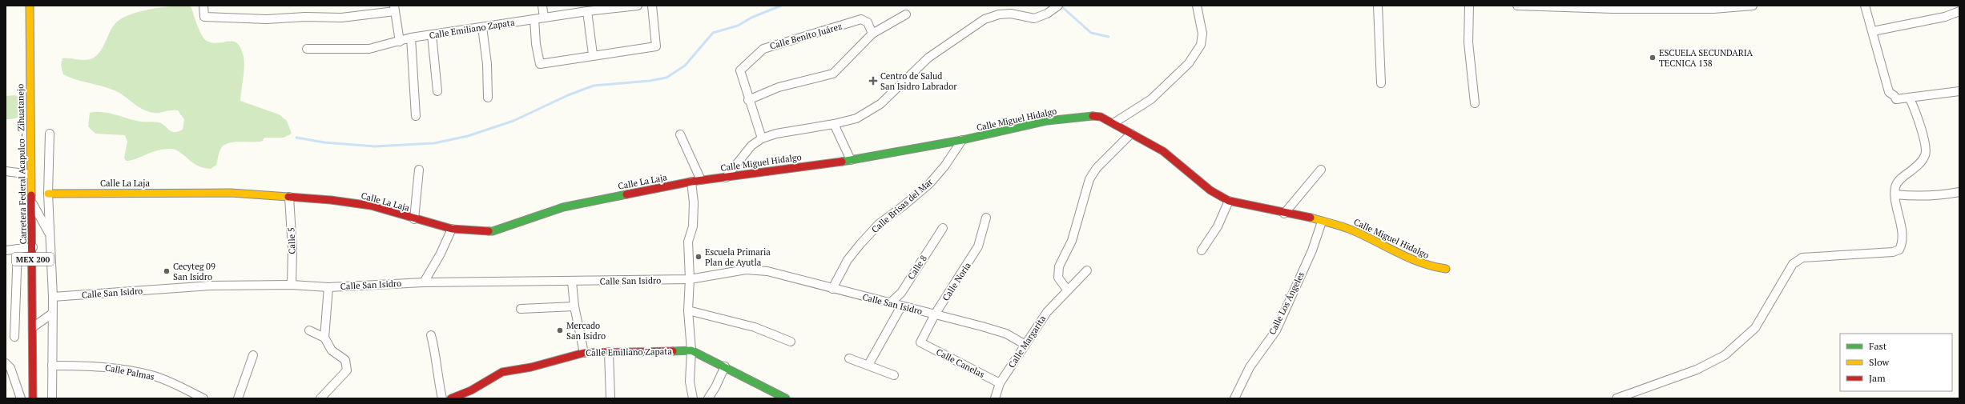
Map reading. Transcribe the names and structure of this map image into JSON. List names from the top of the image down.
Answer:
{
  "streets": {
    "street": [
      "Calle Emiliano Zapata",
      "Calle Benito Juárez",
      "Calle Miguel Hidalgo",
      "Carretera Federal Acapulco - Zihuatanejo",
      "Calle La Laja",
      "Calle Brisas del Mar",
      "Calle 5",
      "MEX 200",
      "Calle 8",
      "Calle San Isidro",
      "Calle Noria",
      "Calle Los Ángeles",
      "Calle Margarita",
      "Calle Canelas",
      "Calle Palmas"
    ]
  },
  "crossings": [
    ["Calle Miguel Hidalgo", "Calle La Laja"],
    ["Calle Miguel Hidalgo", "Calle Brisas del Mar"],
    ["Calle Miguel Hidalgo", "Calle Los Ángeles"],
    ["Calle La Laja", "Calle 5"],
    ["Calle Brisas del Mar", "Calle San Isidro"],
    ["Calle 5", "Calle San Isidro"],
    ["Calle 8", "Calle San Isidro"],
    ["Calle San Isidro", "Calle Noria"],
    ["Calle San Isidro", "Calle Margarita"],
    ["Calle Noria", "Calle Canelas"],
    ["Calle Margarita", "Calle Canelas"]
  ],
  "places": {
    "other": [
      "ESCUELA SECUNDARIA TECNICA 138",
      "Escuela Primaria Plan de Ayutla",
      "Cecyteg 09 San Isidro",
      "Mercado San Isidro"
    ],
    "health": ["Centro de Salud San Isidro Labrador"]
  },
  "legend": ["Fast", "Slow", "Jam"]
}
